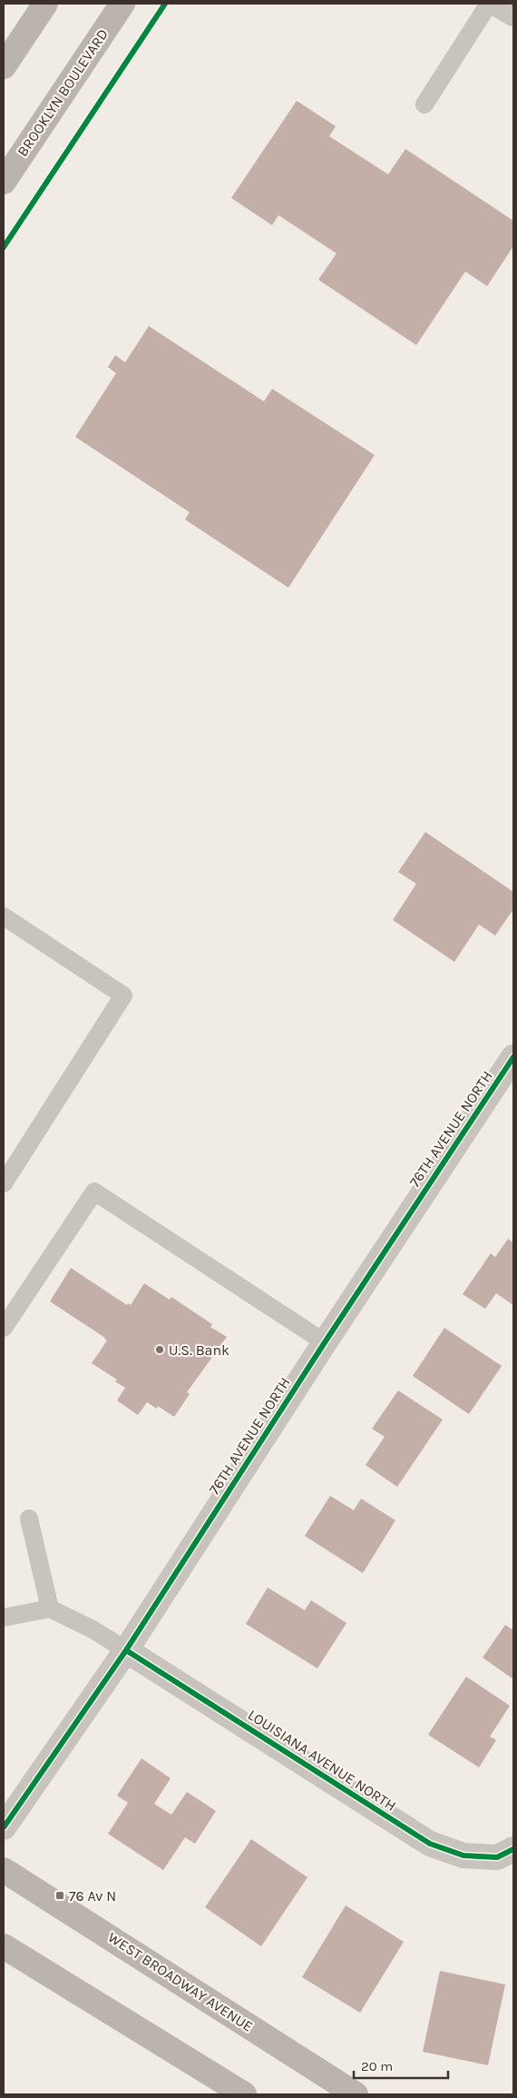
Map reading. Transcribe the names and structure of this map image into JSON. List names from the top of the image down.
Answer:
{
  "streets": {
    "street": [
      "BROOKLYN BOULEVARD",
      "76TH AVENUE NORTH",
      "LOUISIANA AVENUE NORTH",
      "WEST BROADWAY AVENUE"
    ]
  },
  "crossings": [
    ["76TH AVENUE NORTH", "LOUISIANA AVENUE NORTH"]
  ],
  "places": {
    "other": ["U.S. Bank"],
    "transit": ["76 Av N"]
  },
  "scale_bar": "20 m"
}
